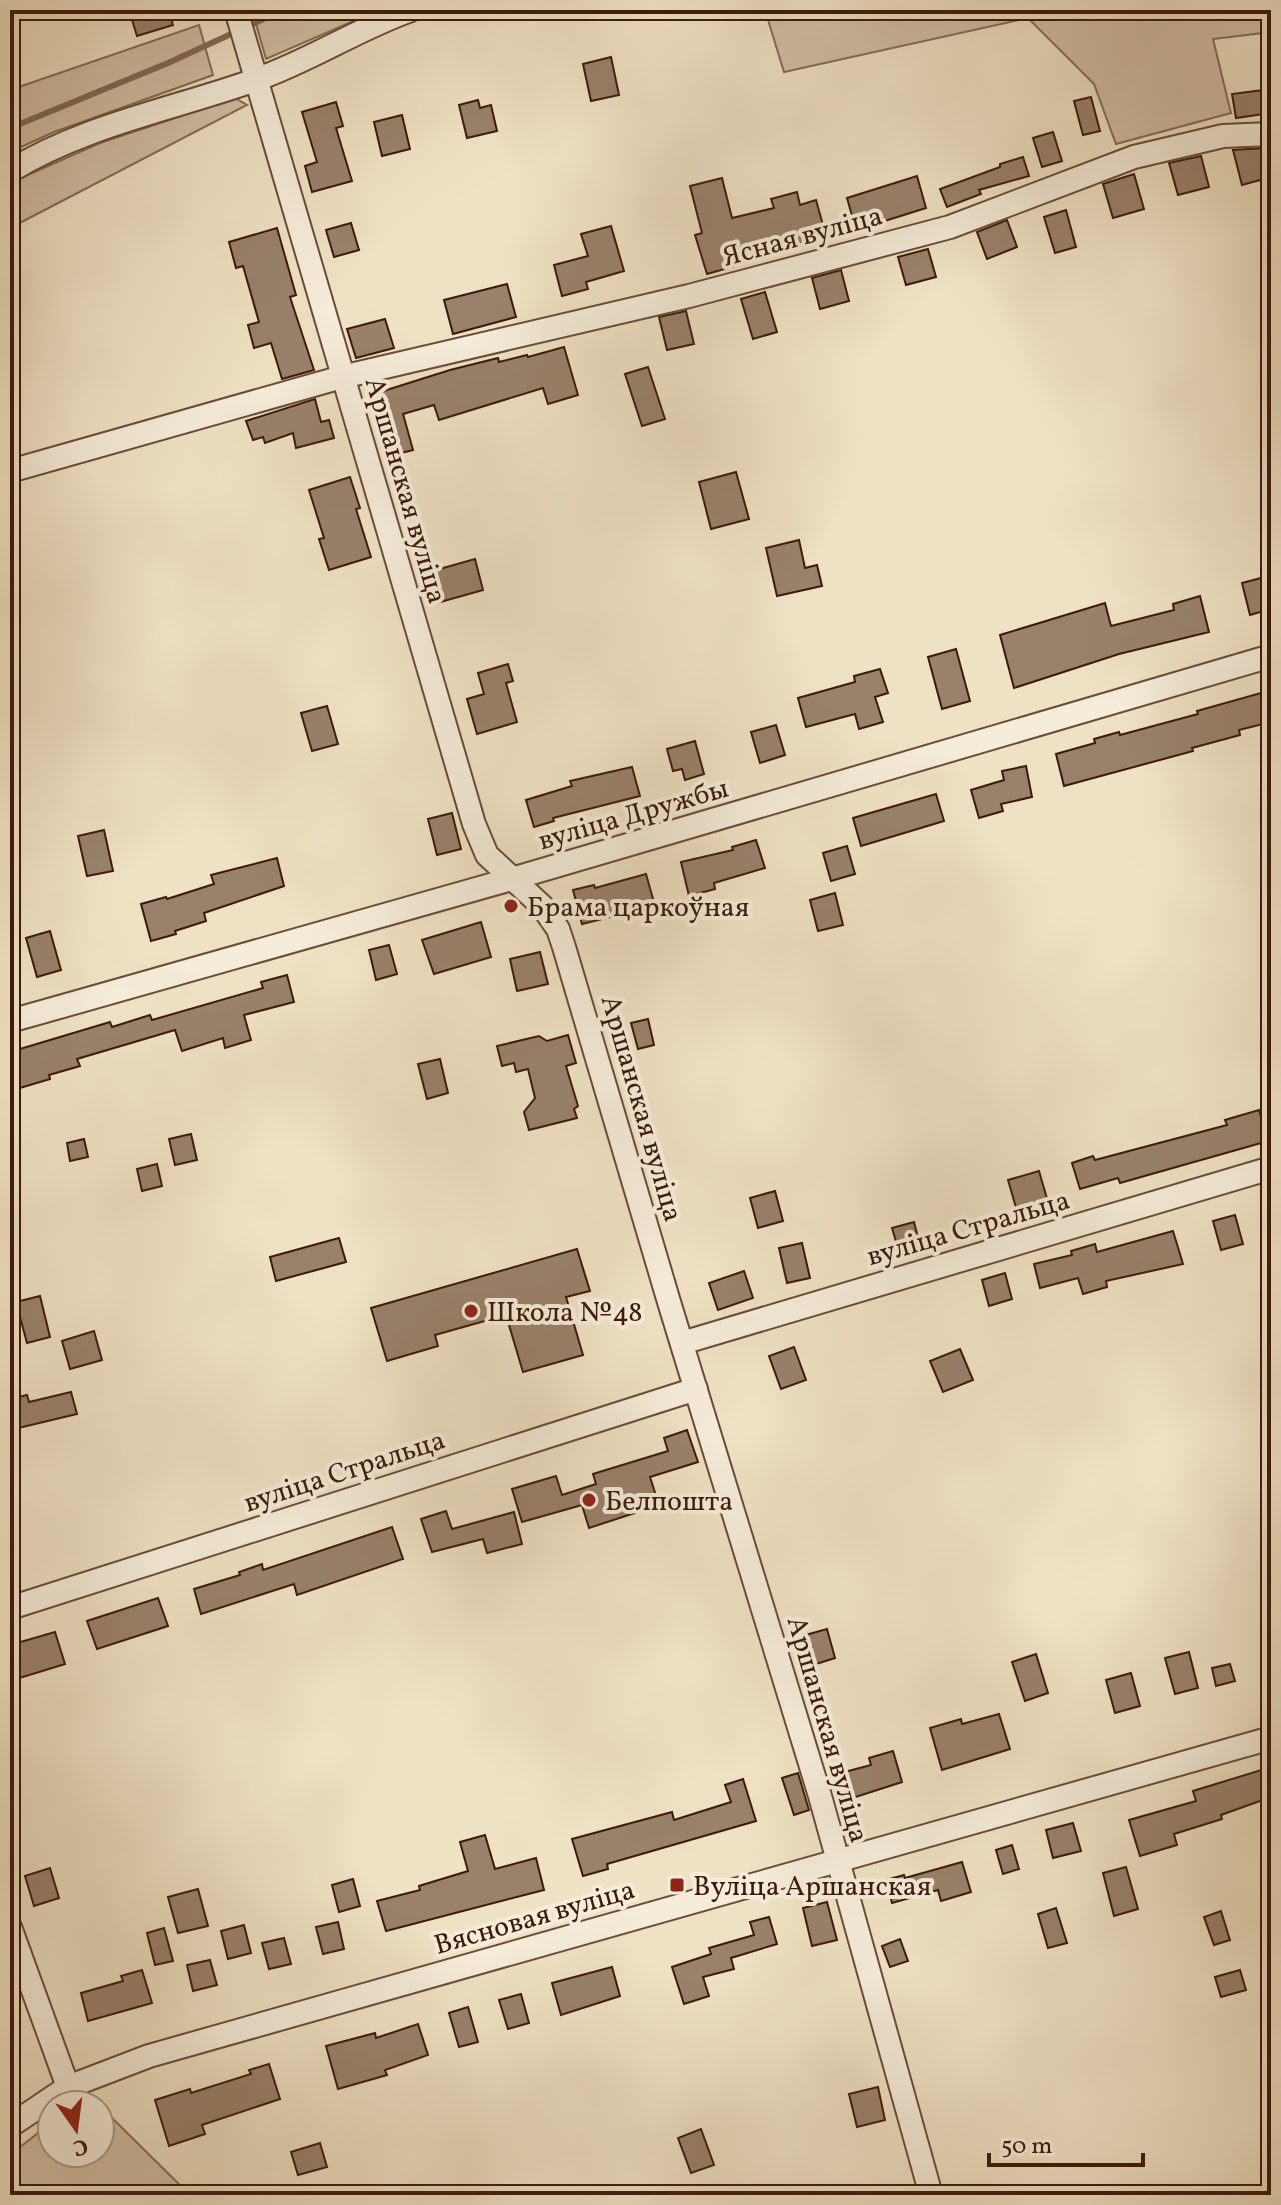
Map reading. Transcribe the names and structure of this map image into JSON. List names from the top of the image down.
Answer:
{
  "streets": {
    "street": [
      "Ясная вуліца",
      "Аршанская вуліца",
      "вуліца Дружбы",
      "вуліца Стральца",
      "Вясновая вуліца"
    ]
  },
  "crossings": [
    ["Ясная вуліца", "Аршанская вуліца"],
    ["Аршанская вуліца", "вуліца Дружбы"],
    ["Аршанская вуліца", "вуліца Стральца"],
    ["Аршанская вуліца", "Вясновая вуліца"]
  ],
  "places": {
    "other": ["Брама царкоўная", "Школа №48", "Белпошта"],
    "transit": ["Вуліца Аршанская"]
  },
  "scale_bar": "50 m",
  "north": "bottom"
}
